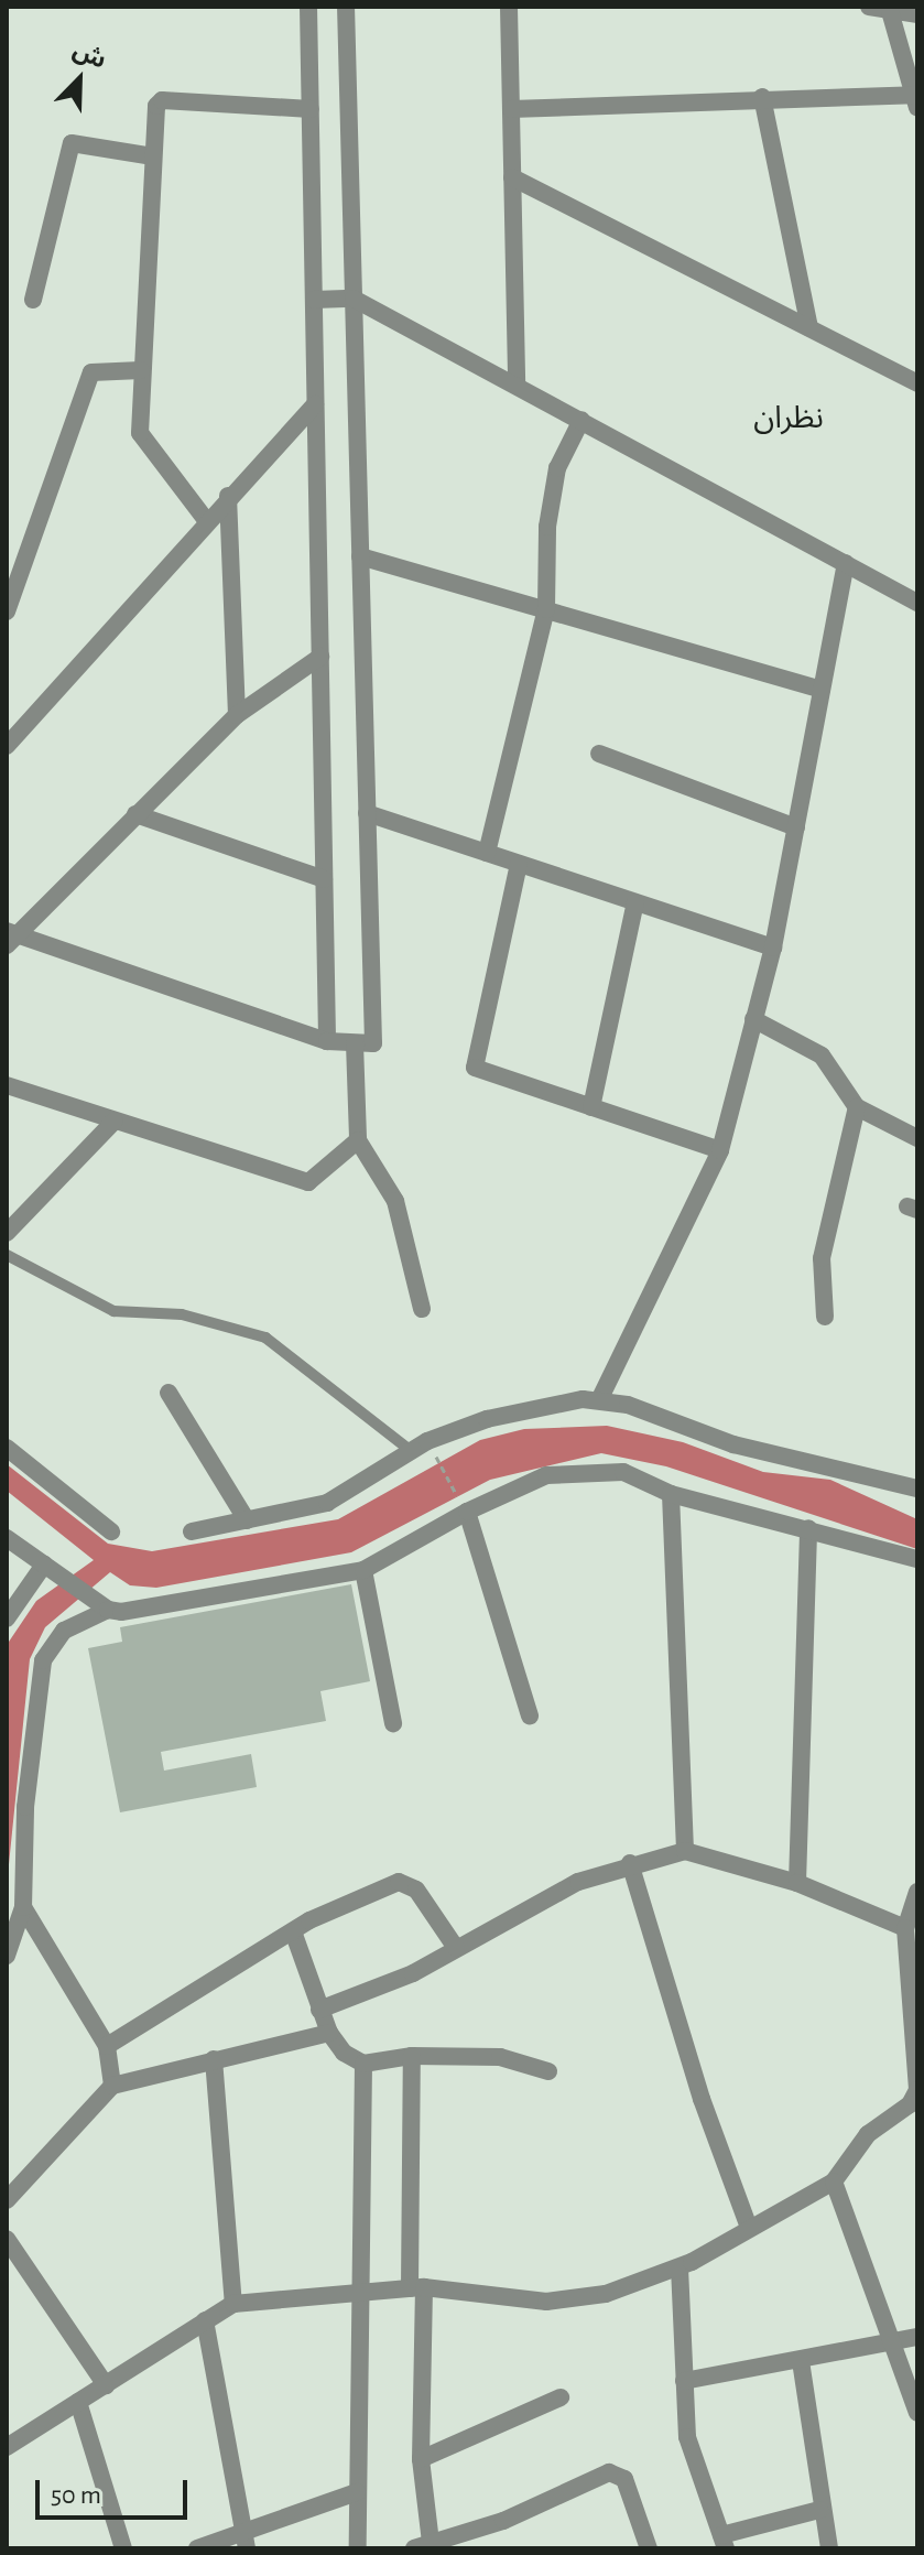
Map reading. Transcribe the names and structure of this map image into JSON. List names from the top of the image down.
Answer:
{
  "districts": ["نظران"],
  "scale_bar": "50 m",
  "north": "top right"
}
